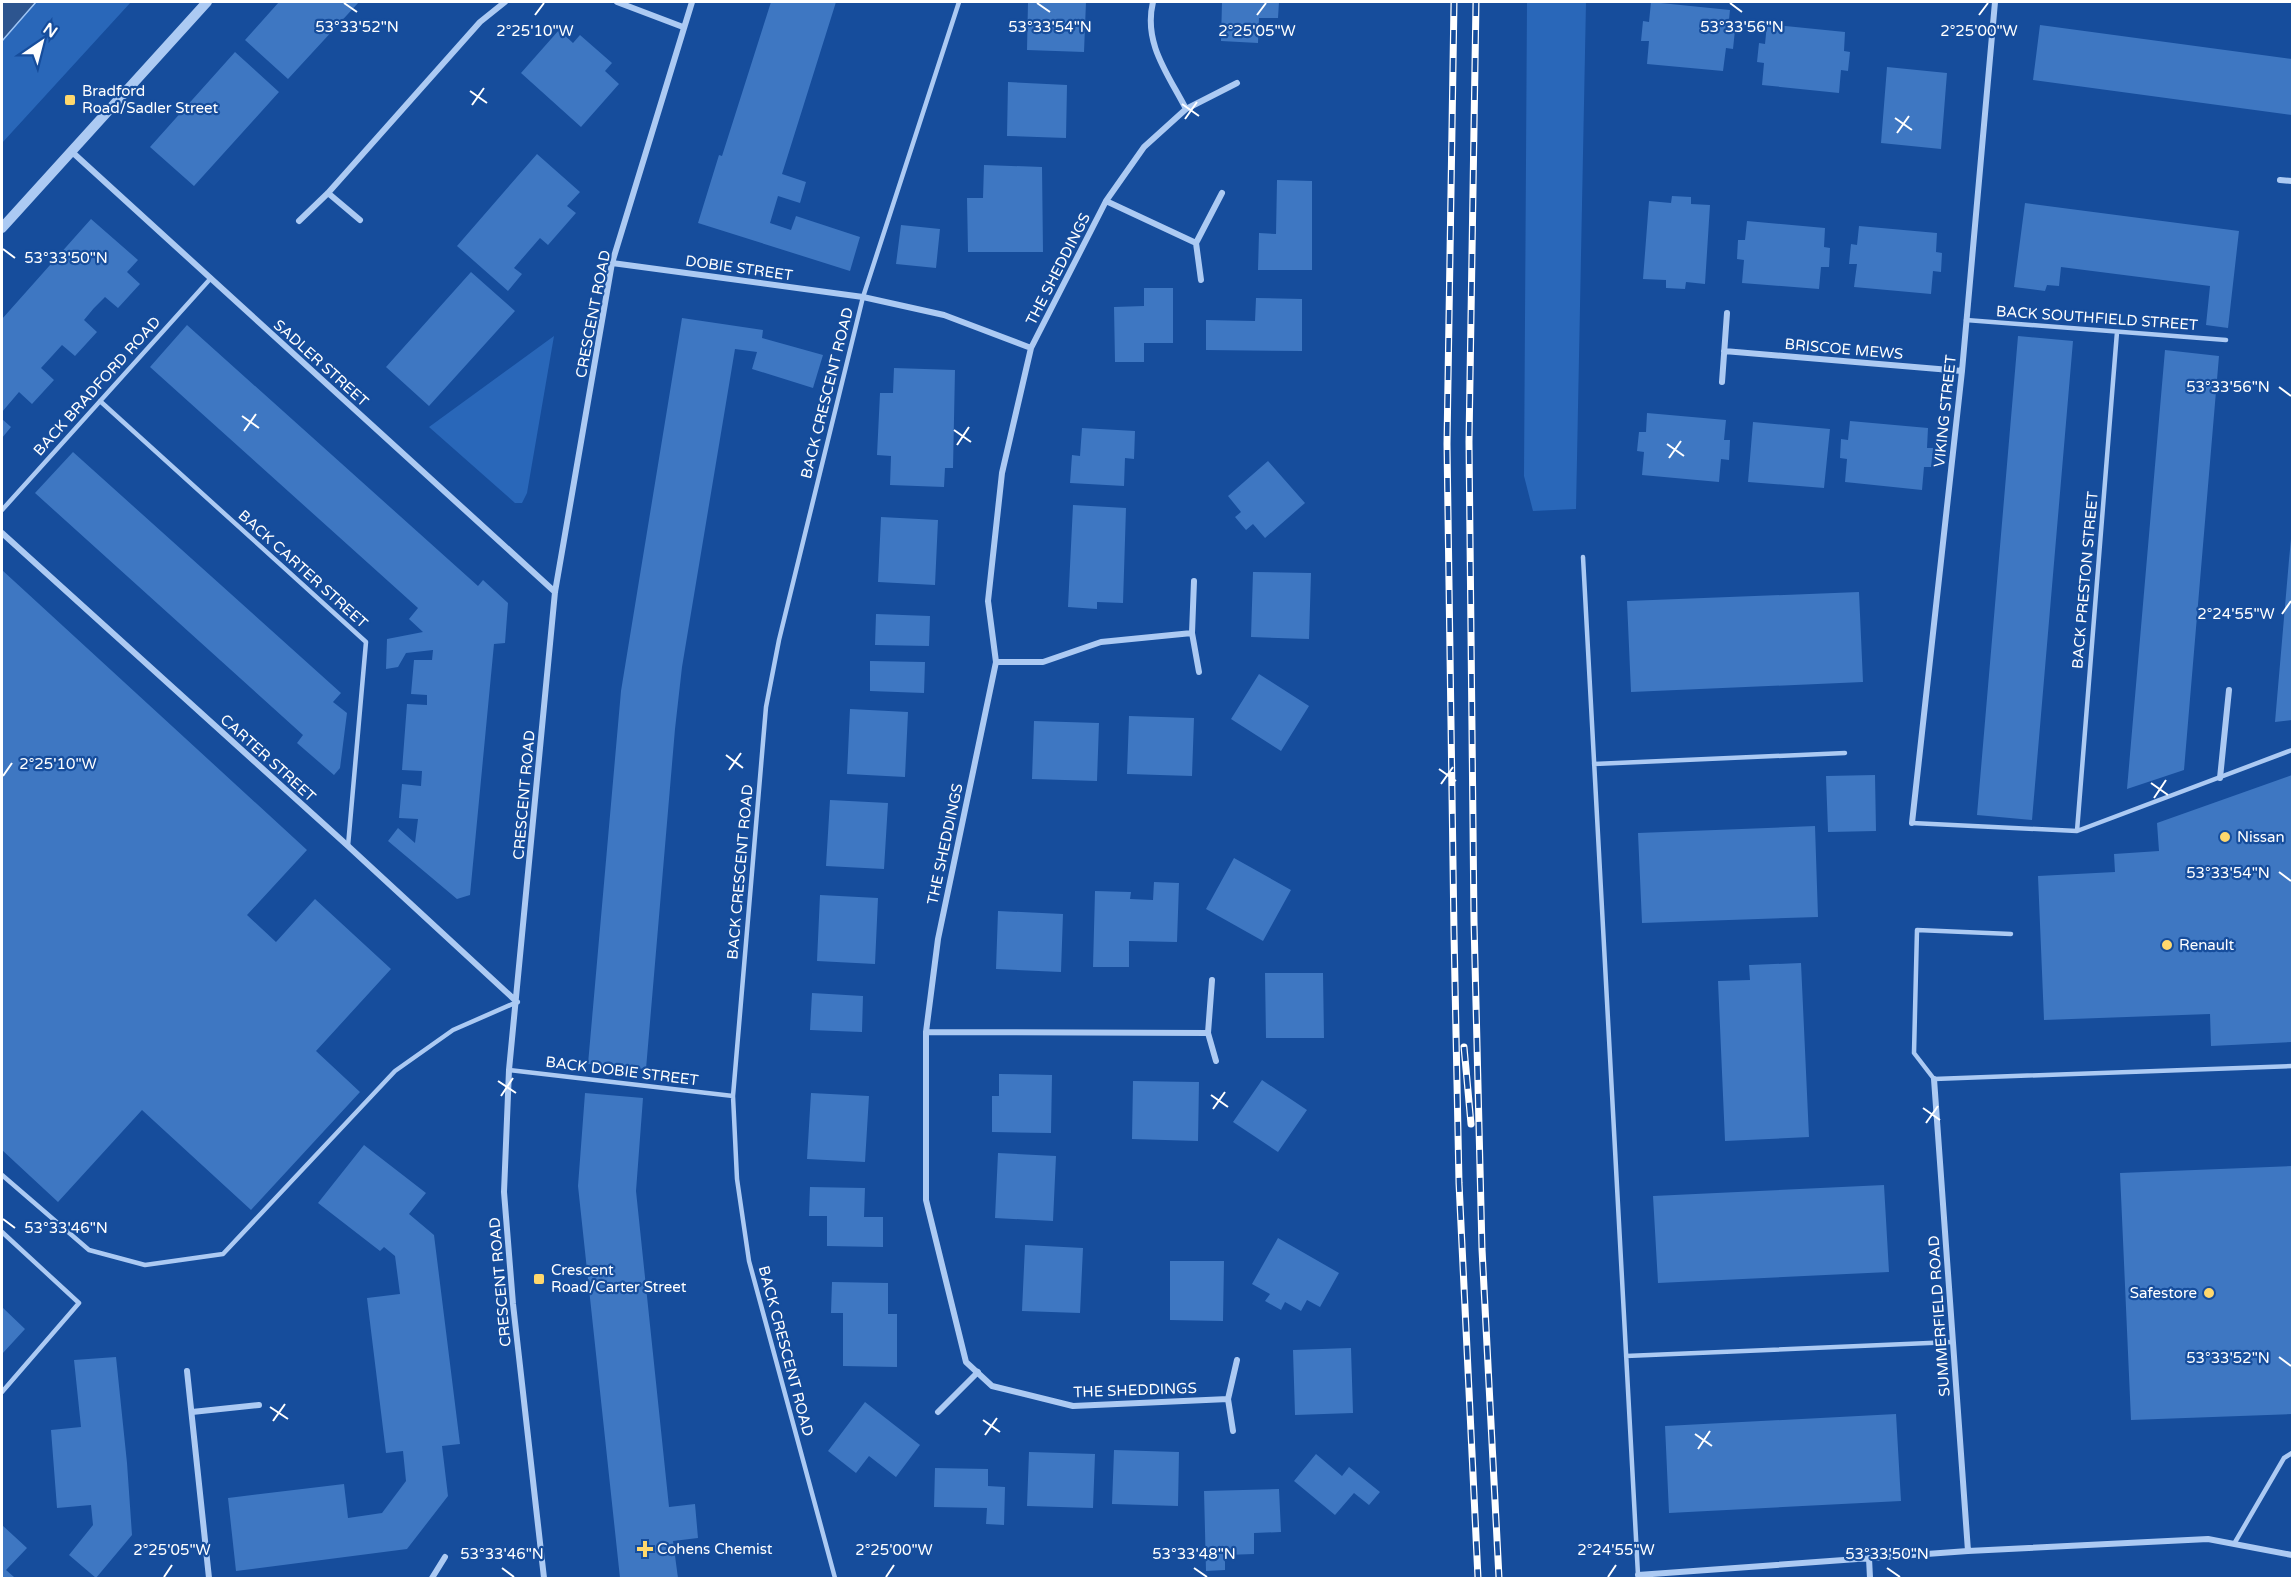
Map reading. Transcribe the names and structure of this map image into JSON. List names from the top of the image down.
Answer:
{
  "streets": {
    "street": [
      "DOBIE STREET",
      "THE SHEDDINGS",
      "CRESCENT ROAD",
      "BRISCOE MEWS",
      "SADLER STREET",
      "VIKING STREET",
      "CARTER STREET",
      "SUMMERFIELD ROAD"
    ],
    "lane": [
      "BACK SOUTHFIELD STREET",
      "BACK BRADFORD ROAD",
      "BACK CRESCENT ROAD",
      "BACK CARTER STREET",
      "BACK PRESTON STREET",
      "BACK DOBIE STREET"
    ]
  },
  "crossings": [
    ["DOBIE STREET", "THE SHEDDINGS"],
    ["DOBIE STREET", "CRESCENT ROAD"],
    ["DOBIE STREET", "BACK CRESCENT ROAD"],
    ["THE SHEDDINGS", "BACK CRESCENT ROAD"],
    ["CRESCENT ROAD", "SADLER STREET"],
    ["CRESCENT ROAD", "CARTER STREET"],
    ["CRESCENT ROAD", "BACK DOBIE STREET"],
    ["BACK SOUTHFIELD STREET", "VIKING STREET"],
    ["BACK SOUTHFIELD STREET", "BACK PRESTON STREET"],
    ["BRISCOE MEWS", "VIKING STREET"],
    ["SADLER STREET", "BACK BRADFORD ROAD"],
    ["BACK BRADFORD ROAD", "BACK CARTER STREET"],
    ["BACK CRESCENT ROAD", "BACK DOBIE STREET"],
    ["BACK CARTER STREET", "CARTER STREET"]
  ],
  "places": {
    "transit": ["Bradford Road/Sadler Street", "Crescent Road/Carter Street"],
    "other": ["Nissan", "Renault", "Safestore"],
    "health": ["Cohens Chemist"]
  },
  "north": "top right",
  "coordinates": [
    "53°33'52\"N",
    "53°33'54\"N",
    "53°33'56\"N",
    "2°25'10\"W",
    "2°25'05\"W",
    "2°25'00\"W",
    "53°33'50\"N",
    "2°24'55\"W",
    "53°33'46\"N",
    "53°33'48\"N"
  ]
}
